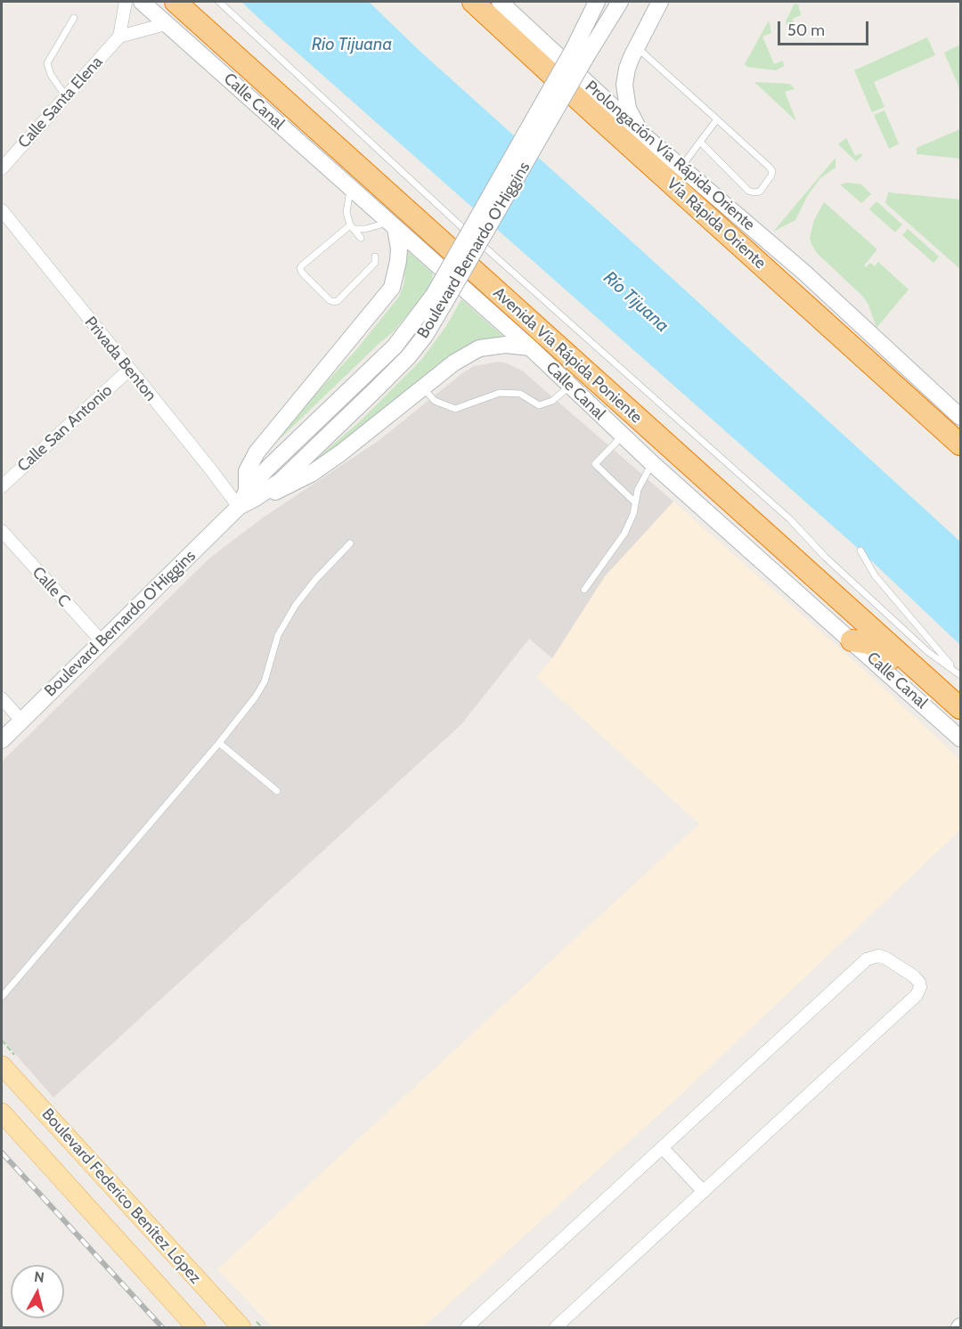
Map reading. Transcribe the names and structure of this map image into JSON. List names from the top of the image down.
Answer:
{
  "streets": {
    "highway": ["Vía Rápida Oriente", "Avenida Vía Rápida Poniente"],
    "main road": [
      "Calle Canal",
      "Prolongación Vía Rápida Oriente",
      "Boulevard Bernardo O'Higgins",
      "Boulevard Federico Benítez López"
    ],
    "street": [
      "Calle Santa Elena",
      "Privada Benton",
      "Calle San Antonio",
      "Calle C"
    ]
  },
  "crossings": [
    ["Boulevard Bernardo O'Higgins", "Privada Benton"],
    ["Boulevard Bernardo O'Higgins", "Calle C"],
    ["Privada Benton", "Calle San Antonio"]
  ],
  "water": ["Rio Tijuana", "Río Tijuana"],
  "scale_bar": "50 m",
  "north": "top"
}
